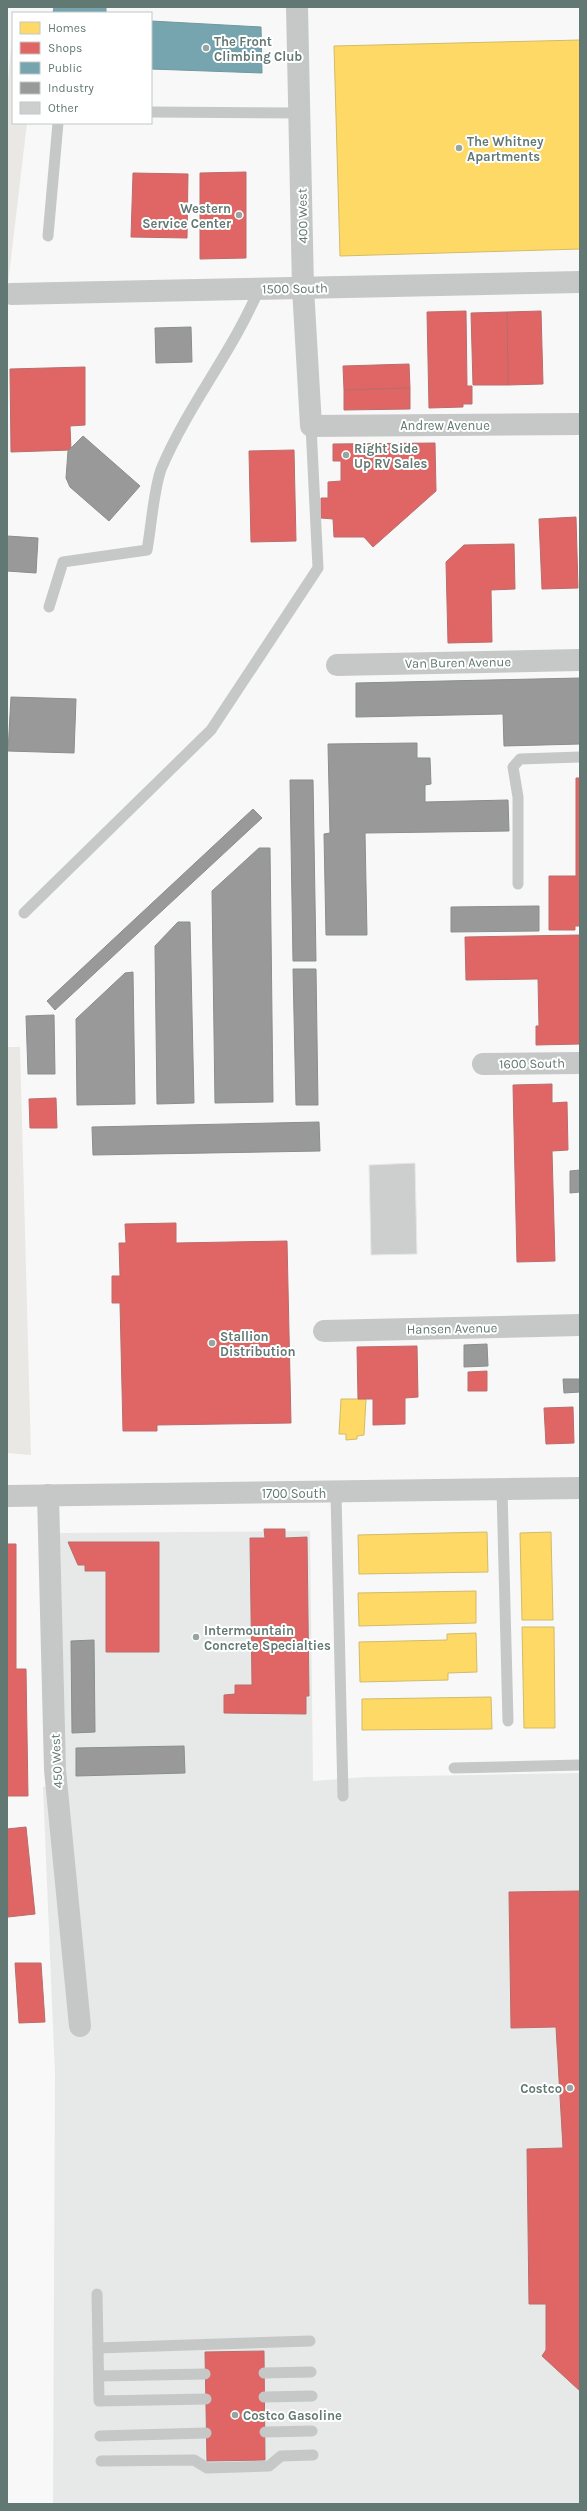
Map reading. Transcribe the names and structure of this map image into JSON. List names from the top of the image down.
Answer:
{
  "streets": {
    "street": [
      "400 West",
      "1500 South",
      "Andrew Avenue",
      "Van Buren Avenue",
      "1600 South",
      "Hansen Avenue",
      "1700 South",
      "450 West"
    ]
  },
  "crossings": [
    ["400 West", "1500 South"],
    ["400 West", "Andrew Avenue"],
    ["1700 South", "450 West"]
  ],
  "places": [
    "The Front Climbing Club",
    "The Whitney Apartments",
    "Western Service Center",
    "Right Side Up RV Sales",
    "Stallion Distribution",
    "Intermountain Concrete Specialties",
    "Costco",
    "Costco Gasoline"
  ],
  "legend": [
    "Homes",
    "Shops",
    "Public",
    "Industry",
    "Other"
  ]
}
